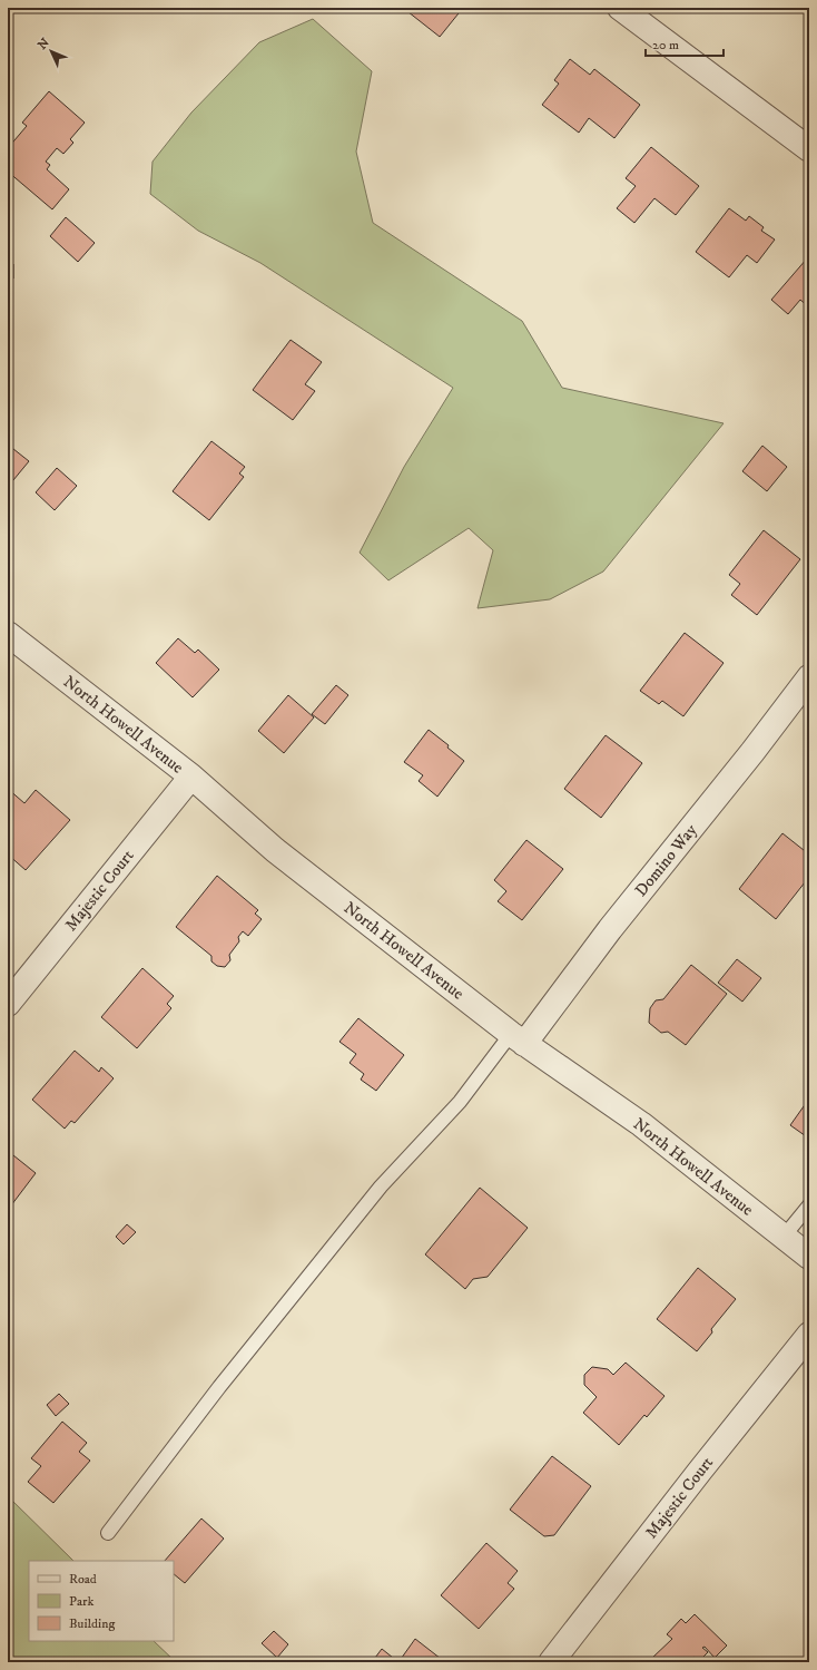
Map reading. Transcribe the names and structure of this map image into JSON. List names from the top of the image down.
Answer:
{
  "streets": {
    "street": ["North Howell Avenue", "Domino Way", "Majestic Court"]
  },
  "crossings": [
    ["North Howell Avenue", "Domino Way"],
    ["North Howell Avenue", "Majestic Court"]
  ],
  "legend": ["Road", "Park", "Building"],
  "scale_bar": "20 m",
  "north": "top left"
}
